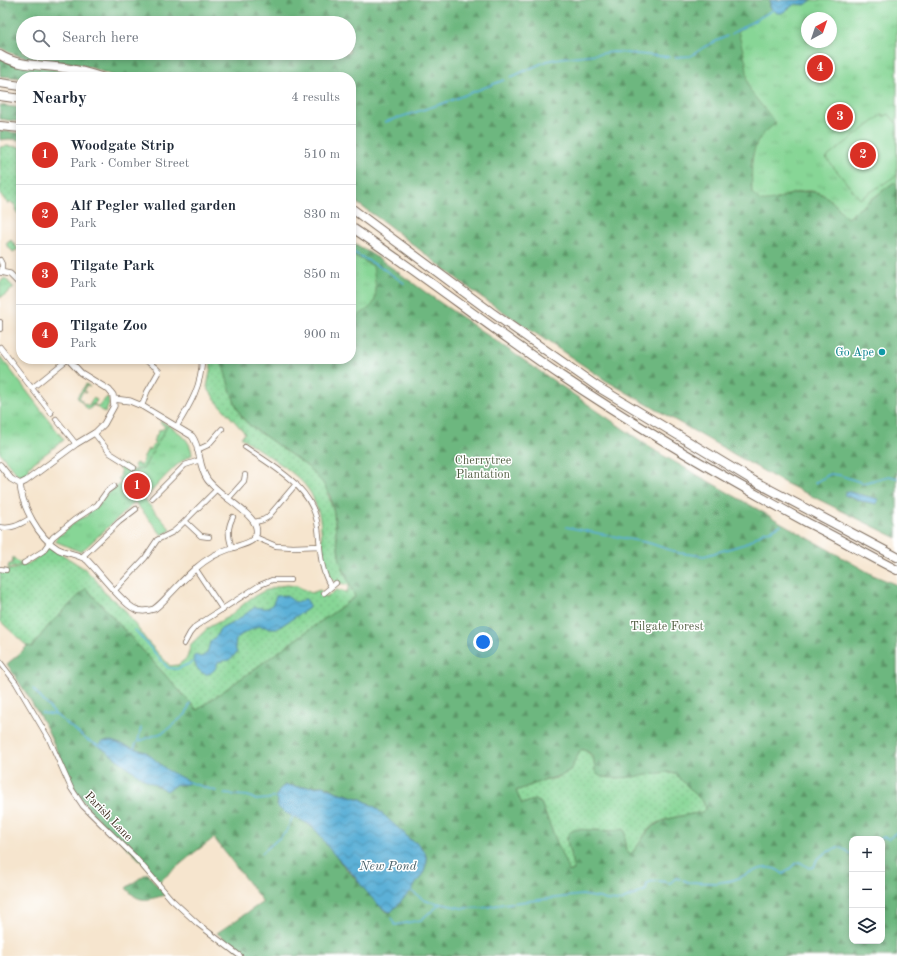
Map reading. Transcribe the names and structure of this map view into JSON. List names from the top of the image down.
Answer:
{
  "streets": {
    "street": ["Parish Lane"]
  },
  "water": ["New Pond"],
  "parks": ["Cherrytree Plantation", "Tilgate Forest"],
  "places": ["Go Ape"],
  "north": "top right",
  "page": {
    "search": "Search here",
    "pins": [
      "4",
      "3",
      "2",
      "1"
    ],
    "heading": ["Nearby", "4 results"],
    "list": [
      {
        "mark": "1",
        "name": "Woodgate Strip",
        "note": "Park · Comber Street",
        "value": "510 m"
      },
      {
        "mark": "2",
        "name": "Alf Pegler walled garden",
        "note": "Park",
        "value": "830 m"
      },
      {
        "mark": "3",
        "name": "Tilgate Park",
        "note": "Park",
        "value": "850 m"
      },
      {
        "mark": "4",
        "name": "Tilgate Zoo",
        "note": "Park",
        "value": "900 m"
      }
    ],
    "map_buttons": ["+", "−"]
  }
}
